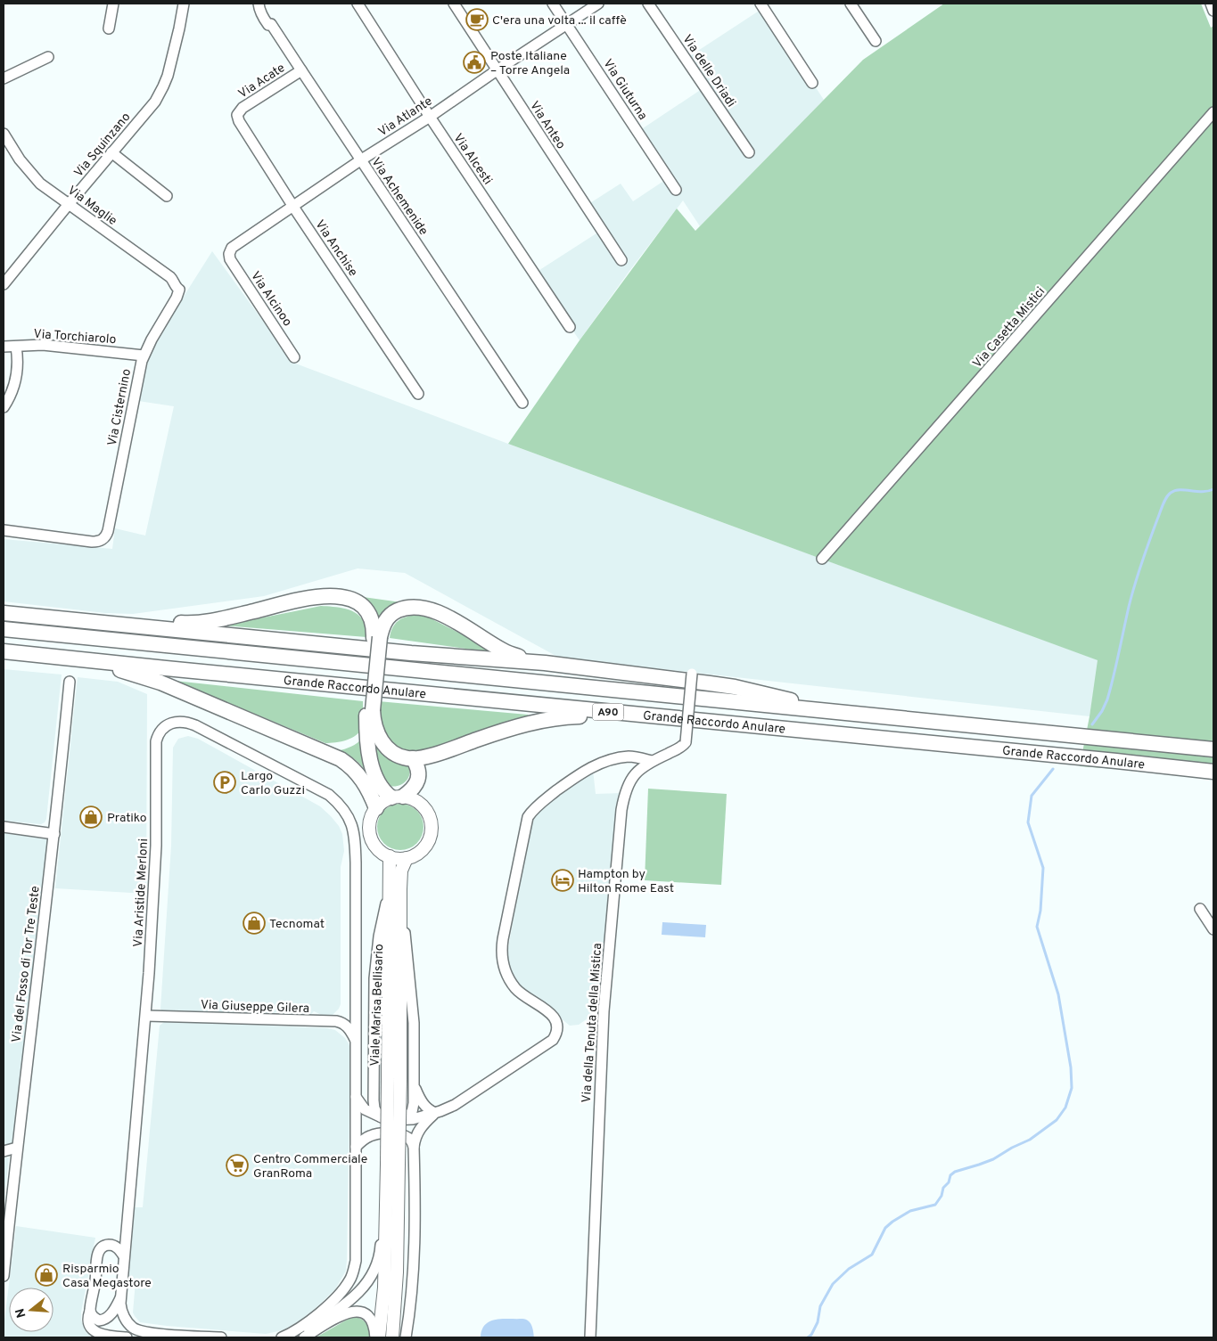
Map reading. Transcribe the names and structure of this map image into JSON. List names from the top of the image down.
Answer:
{
  "streets": {
    "highway": ["Grande Raccordo Anulare", "A90"],
    "main road": ["Viale Marisa Bellisario"],
    "street": [
      "Via delle Driadi",
      "Via Acate",
      "Via Giuturna",
      "Via Atlante",
      "Via Anteo",
      "Via Squinzano",
      "Via Alcesti",
      "Via Achemenide",
      "Via Maglie",
      "Via Anchise",
      "Via Alcinoo",
      "Via Casetta Mistici",
      "Via Torchiarolo",
      "Via Cisternino",
      "Via Aristide Merloni",
      "Via del Fosso di Tor Tre Teste",
      "Via Giuseppe Gilera",
      "Via della Tenuta della Mistica"
    ]
  },
  "crossings": [
    ["Via Acate", "Via Achemenide"],
    ["Via Acate", "Via Anchise"],
    ["Via Giuturna", "Via Atlante"],
    ["Via Atlante", "Via Anteo"],
    ["Via Atlante", "Via Alcesti"],
    ["Via Atlante", "Via Achemenide"],
    ["Via Atlante", "Via Anchise"],
    ["Via Atlante", "Via Alcinoo"],
    ["Via Squinzano", "Via Maglie"],
    ["Via Maglie", "Via Cisternino"],
    ["Via Torchiarolo", "Via Cisternino"],
    ["Via Aristide Merloni", "Via Giuseppe Gilera"]
  ],
  "places": {
    "cafe": ["C'era una volta ... il caffè"],
    "public building": ["Poste Italiane – Torre Angela"],
    "parking": ["Largo Carlo Guzzi"],
    "shop": ["Pratiko", "Tecnomat", "Risparmio Casa Megastore"],
    "hotel": ["Hampton by Hilton Rome East"],
    "supermarket": ["Centro Commerciale GranRoma"]
  },
  "north": "left"
}
